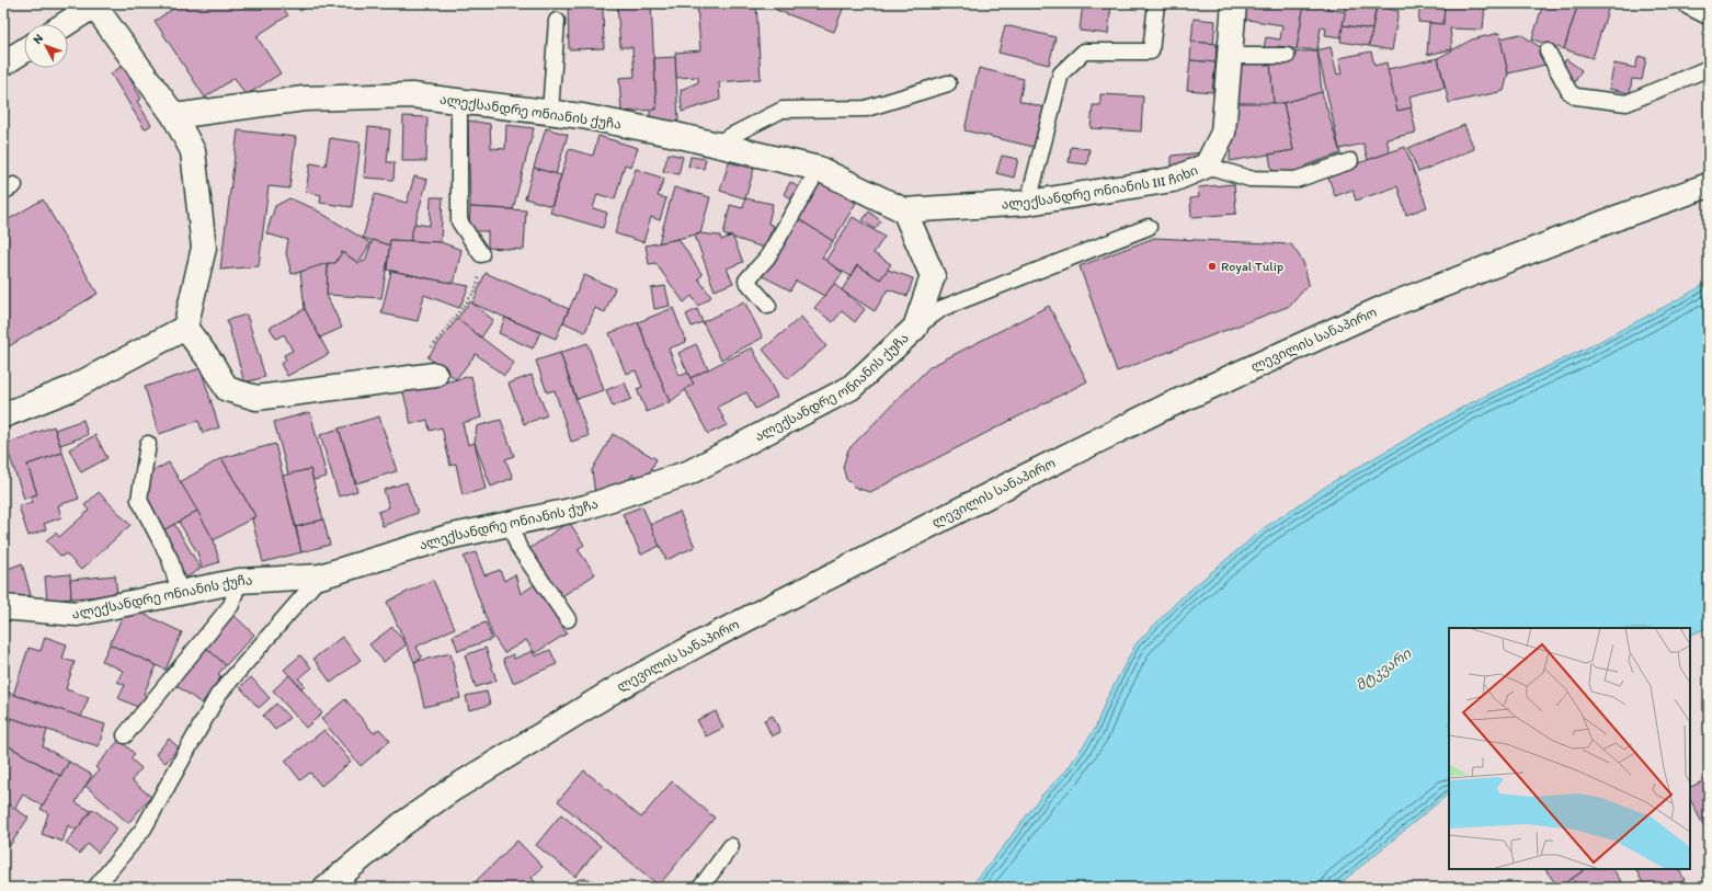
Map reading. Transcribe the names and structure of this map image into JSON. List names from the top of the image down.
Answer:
{
  "streets": {
    "street": ["ალექსანდრე ონიანის ქუჩა", "ალექსანდრე ონიანის III ჩიხი", "ლევილის სანაპირო"]
  },
  "crossings": [
    ["ალექსანდრე ონიანის ქუჩა", "ალექსანდრე ონიანის III ჩიხი"]
  ],
  "water": ["მტკვარი"],
  "places": ["Royal Tulip"],
  "north": "top left"
}
